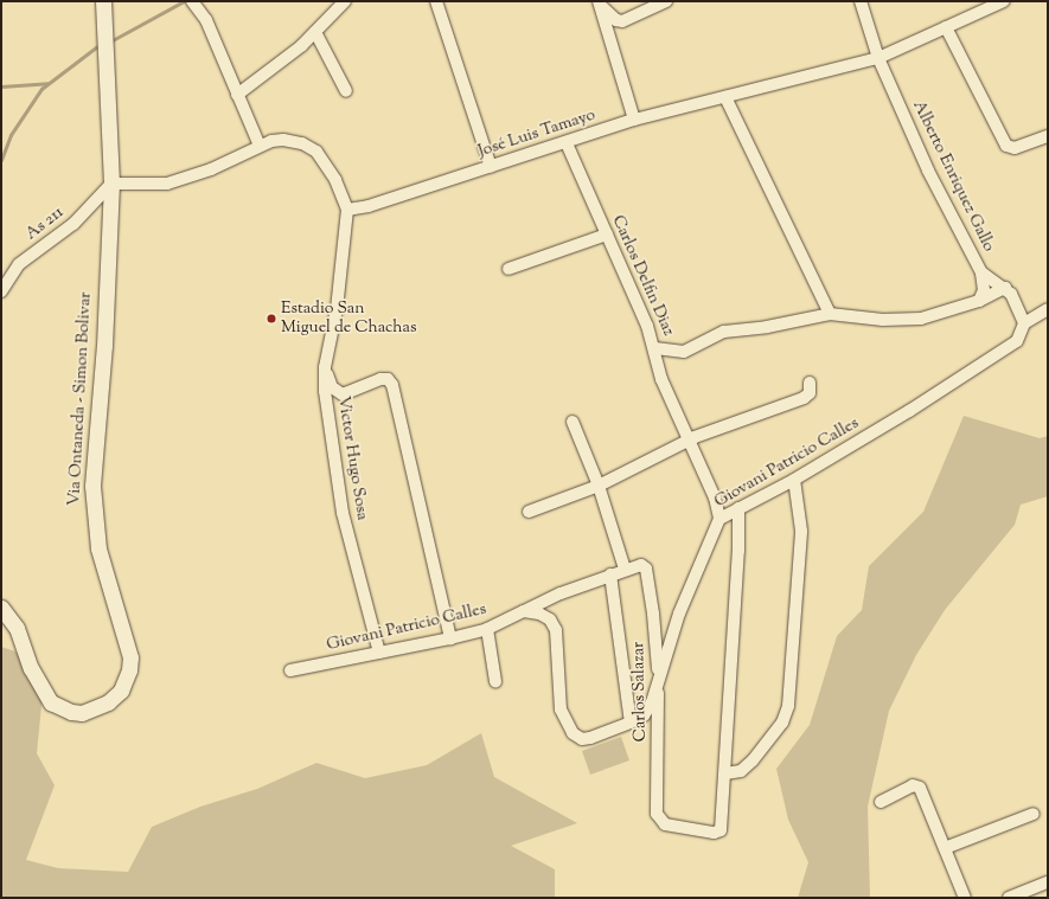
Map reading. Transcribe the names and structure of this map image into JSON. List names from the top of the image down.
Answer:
{
  "streets": {
    "street": [
      "José Luis Tamayo",
      "Alberto Enriquez Gallo",
      "As 211",
      "Carlos Delfin Diaz",
      "Via Ontaneda - Simon Bolivar",
      "Victor Hugo Sosa",
      "Giovani Patricio Calles",
      "Carlos Salazar"
    ]
  },
  "crossings": [
    ["José Luis Tamayo", "Alberto Enriquez Gallo"],
    ["José Luis Tamayo", "Carlos Delfin Diaz"],
    ["José Luis Tamayo", "Victor Hugo Sosa"],
    ["Alberto Enriquez Gallo", "Carlos Delfin Diaz"],
    ["Alberto Enriquez Gallo", "Giovani Patricio Calles"],
    ["As 211", "Via Ontaneda - Simon Bolivar"],
    ["Victor Hugo Sosa", "Giovani Patricio Calles"],
    ["Giovani Patricio Calles", "Carlos Salazar"]
  ],
  "places": ["Estadio San Miguel de Chachas"]
}
